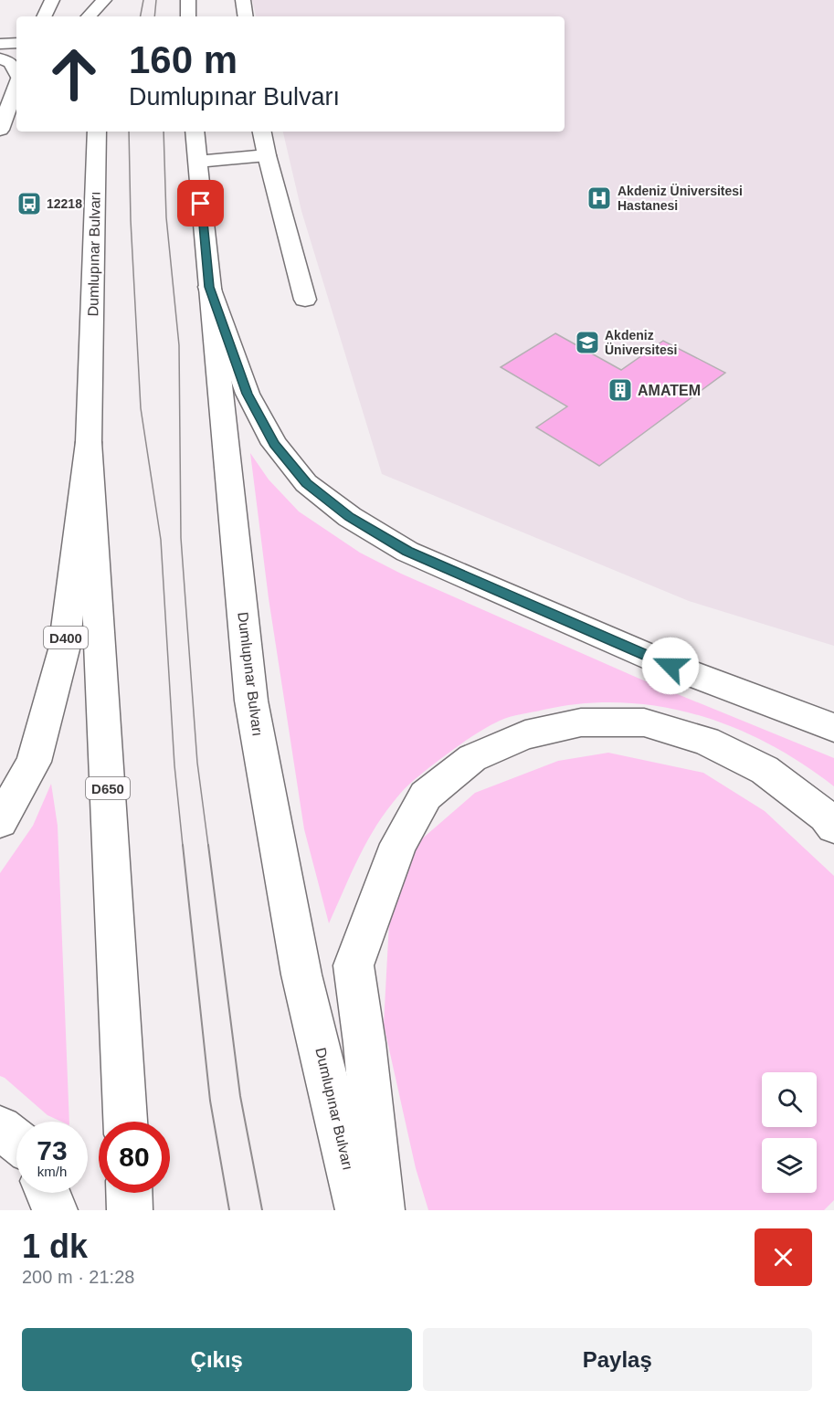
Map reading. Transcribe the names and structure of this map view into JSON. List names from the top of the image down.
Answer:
{
  "streets": {
    "main road": ["Dumlupınar Bulvarı", "D400", "D650"]
  },
  "crossings": [
    ["Dumlupınar Bulvarı", "D400"]
  ],
  "places": {
    "hospital": ["Akdeniz Üniversitesi Hastanesi"],
    "bus stop": ["12218"],
    "school or university": ["Akdeniz Üniversitesi"],
    "building": ["AMATEM"]
  },
  "page": {
    "turn": ["160 m", "Dumlupınar Bulvarı"],
    "speed": "73 km/h",
    "limit": "80",
    "heading": ["1 dk", "200 m · 21:28"],
    "buttons": ["Çıkış", "Paylaş"]
  }
}
